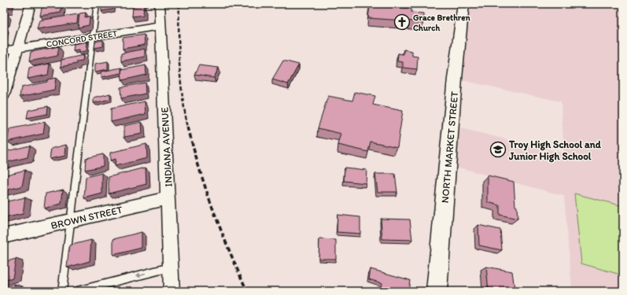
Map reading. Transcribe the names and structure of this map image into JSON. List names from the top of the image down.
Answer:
{
  "streets": {
    "street": [
      "CONCORD STREET",
      "INDIANA AVENUE",
      "NORTH MARKET STREET",
      "BROWN STREET"
    ]
  },
  "crossings": [
    ["CONCORD STREET", "INDIANA AVENUE"],
    ["INDIANA AVENUE", "BROWN STREET"]
  ],
  "places": {
    "church": ["Grace Brethren Church"],
    "school or university": ["Troy High School and Junior High School"]
  }
}
